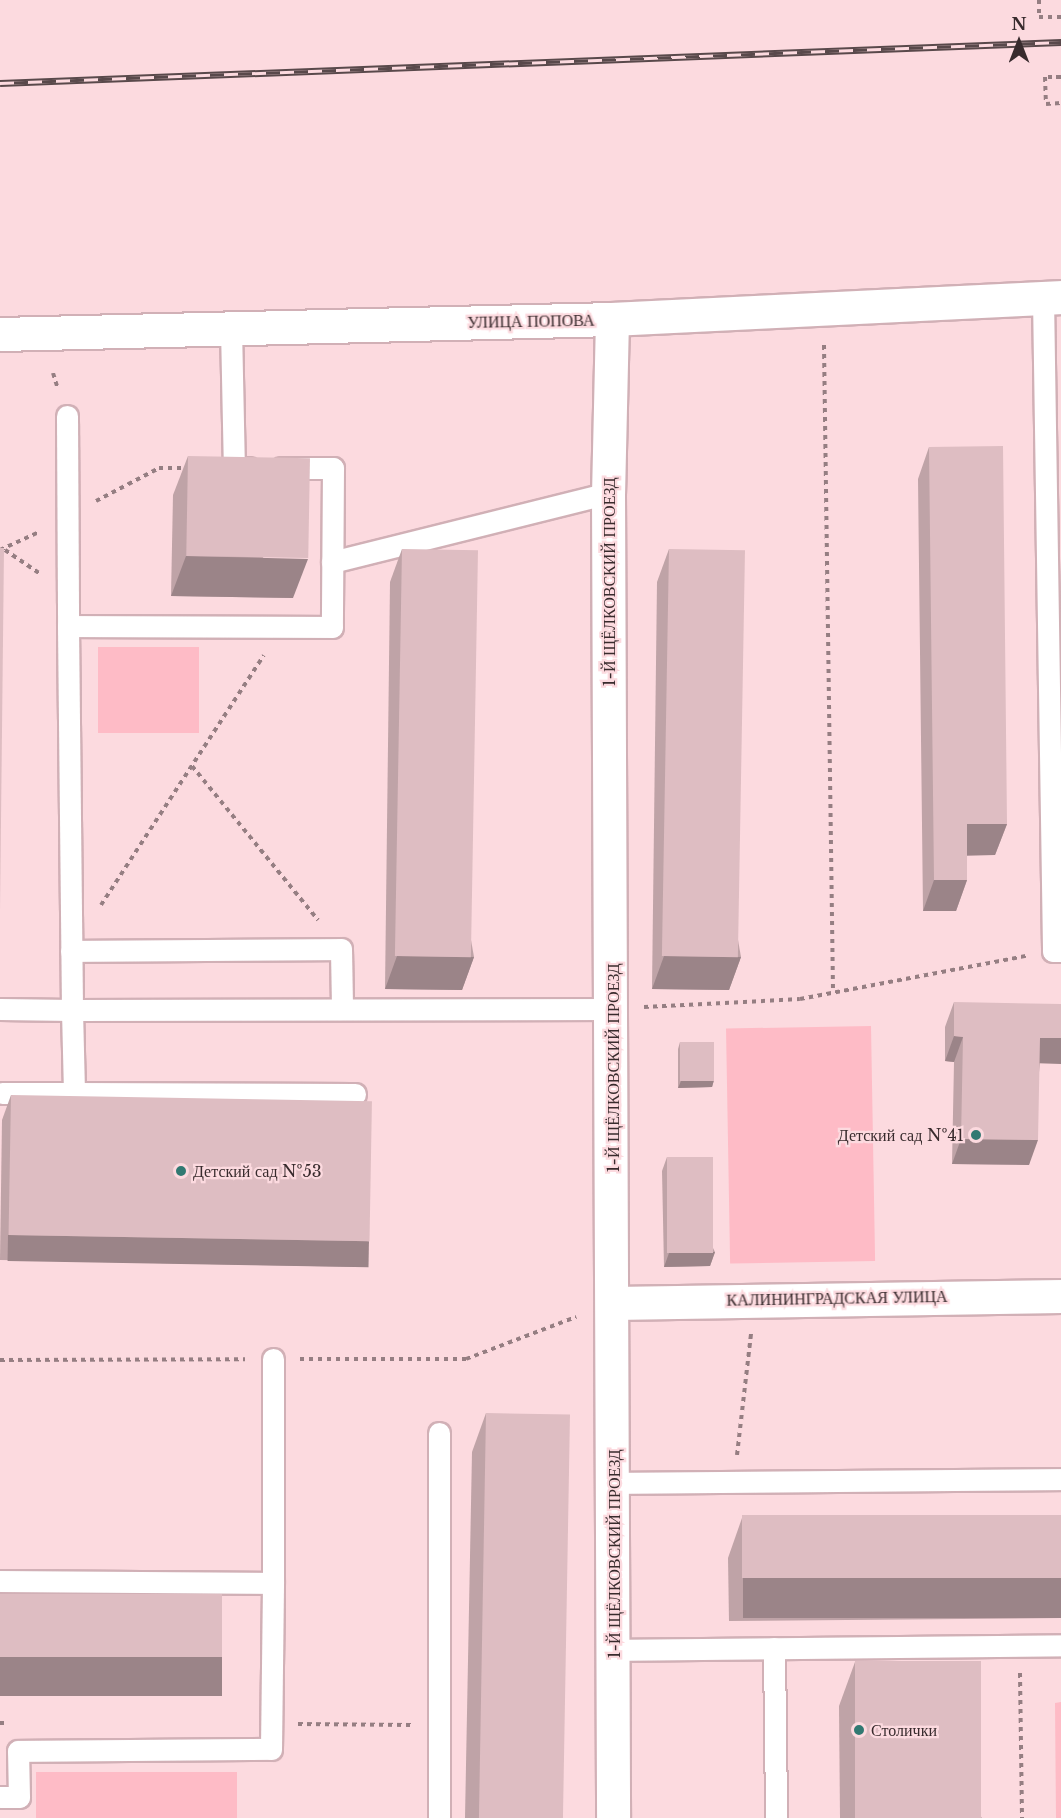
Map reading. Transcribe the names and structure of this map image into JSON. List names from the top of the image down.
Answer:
{
  "streets": {
    "street": ["УЛИЦА ПОПОВА", "1-Й ЩЁЛКОВСКИЙ ПРОЕЗД", "КАЛИНИНГРАДСКАЯ УЛИЦА"]
  },
  "crossings": [
    ["УЛИЦА ПОПОВА", "1-Й ЩЁЛКОВСКИЙ ПРОЕЗД"],
    ["1-Й ЩЁЛКОВСКИЙ ПРОЕЗД", "КАЛИНИНГРАДСКАЯ УЛИЦА"]
  ],
  "places": ["Детский сад №41", "Детский сад №53", "Столички"],
  "north": "top"
}
